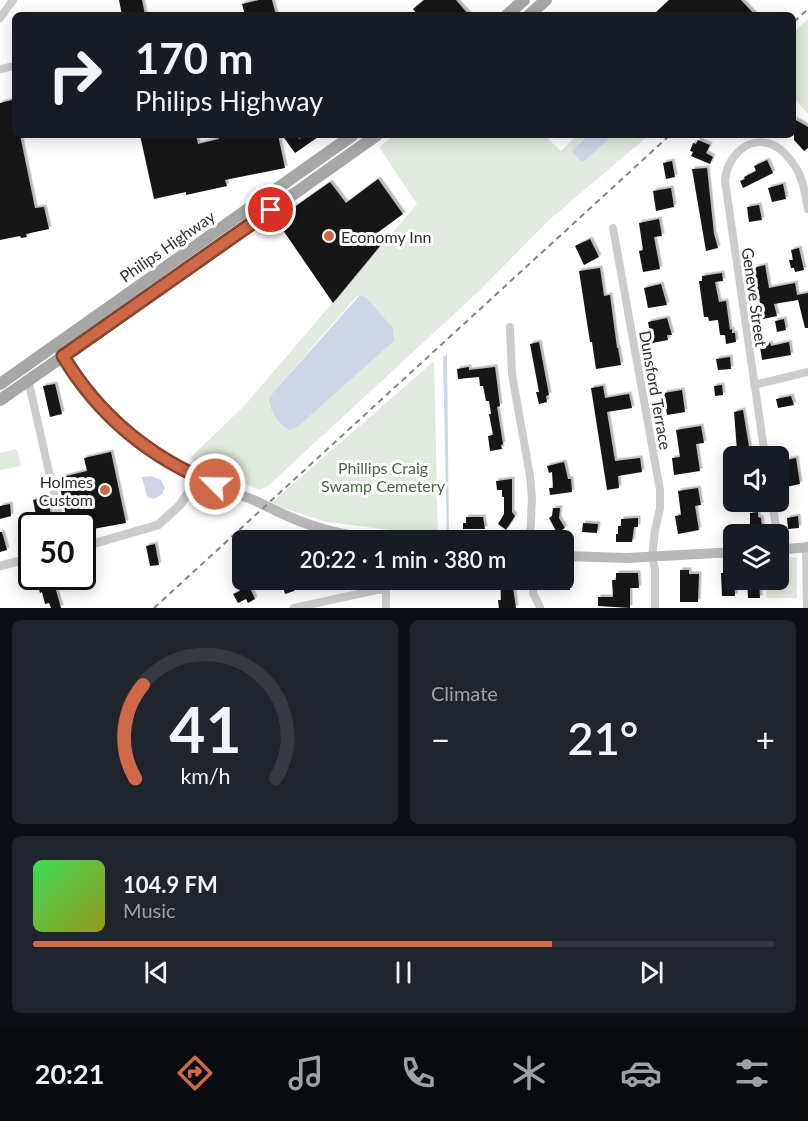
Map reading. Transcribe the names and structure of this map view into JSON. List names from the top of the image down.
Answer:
{
  "streets": {
    "main road": ["Philips Highway"],
    "street": ["Geneve Street", "Dunsford Terrace"]
  },
  "parks": ["Phillips Craig Swamp Cemetery"],
  "places": ["Economy Inn", "Holmes Custom"],
  "page": {
    "turn": ["170 m", "Philips Highway"],
    "limit": "50",
    "trip": "20:22 · 1 min · 380 m",
    "tile": "Climate",
    "heat": ["−", "21°", "+"],
    "song": ["104.9 FM", "Music"],
    "tabs": "20:21",
    "gauge": ["41", "km/h"]
  }
}
